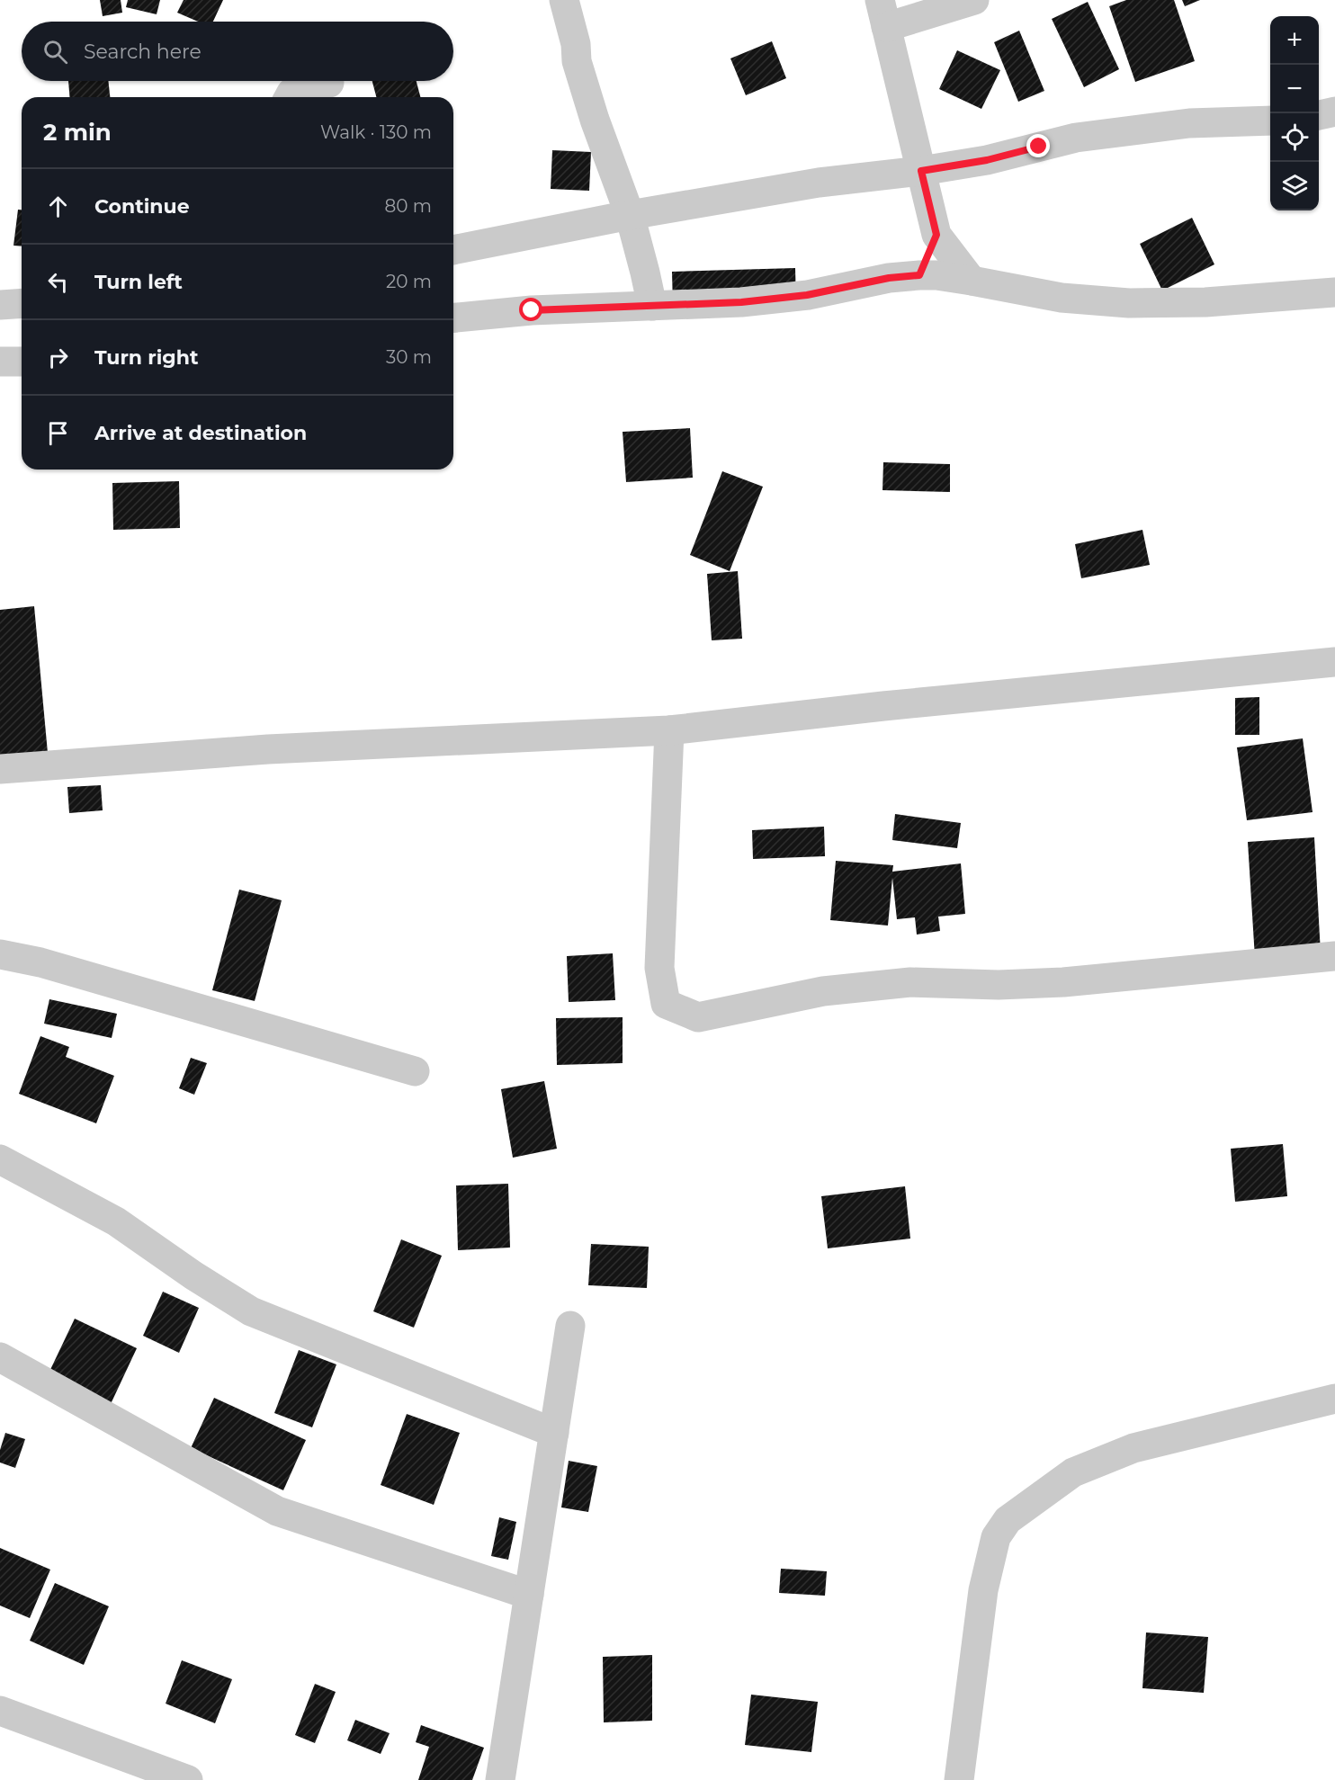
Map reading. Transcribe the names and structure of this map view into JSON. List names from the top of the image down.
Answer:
{
  "page": {
    "map_buttons": ["+", "−"],
    "search": "Search here",
    "heading": ["2 min", "Walk · 130 m"],
    "list": [
      ["Continue", "80 m"],
      ["Turn left", "20 m"],
      ["Turn right", "30 m"],
      "Arrive at destination"
    ]
  }
}
